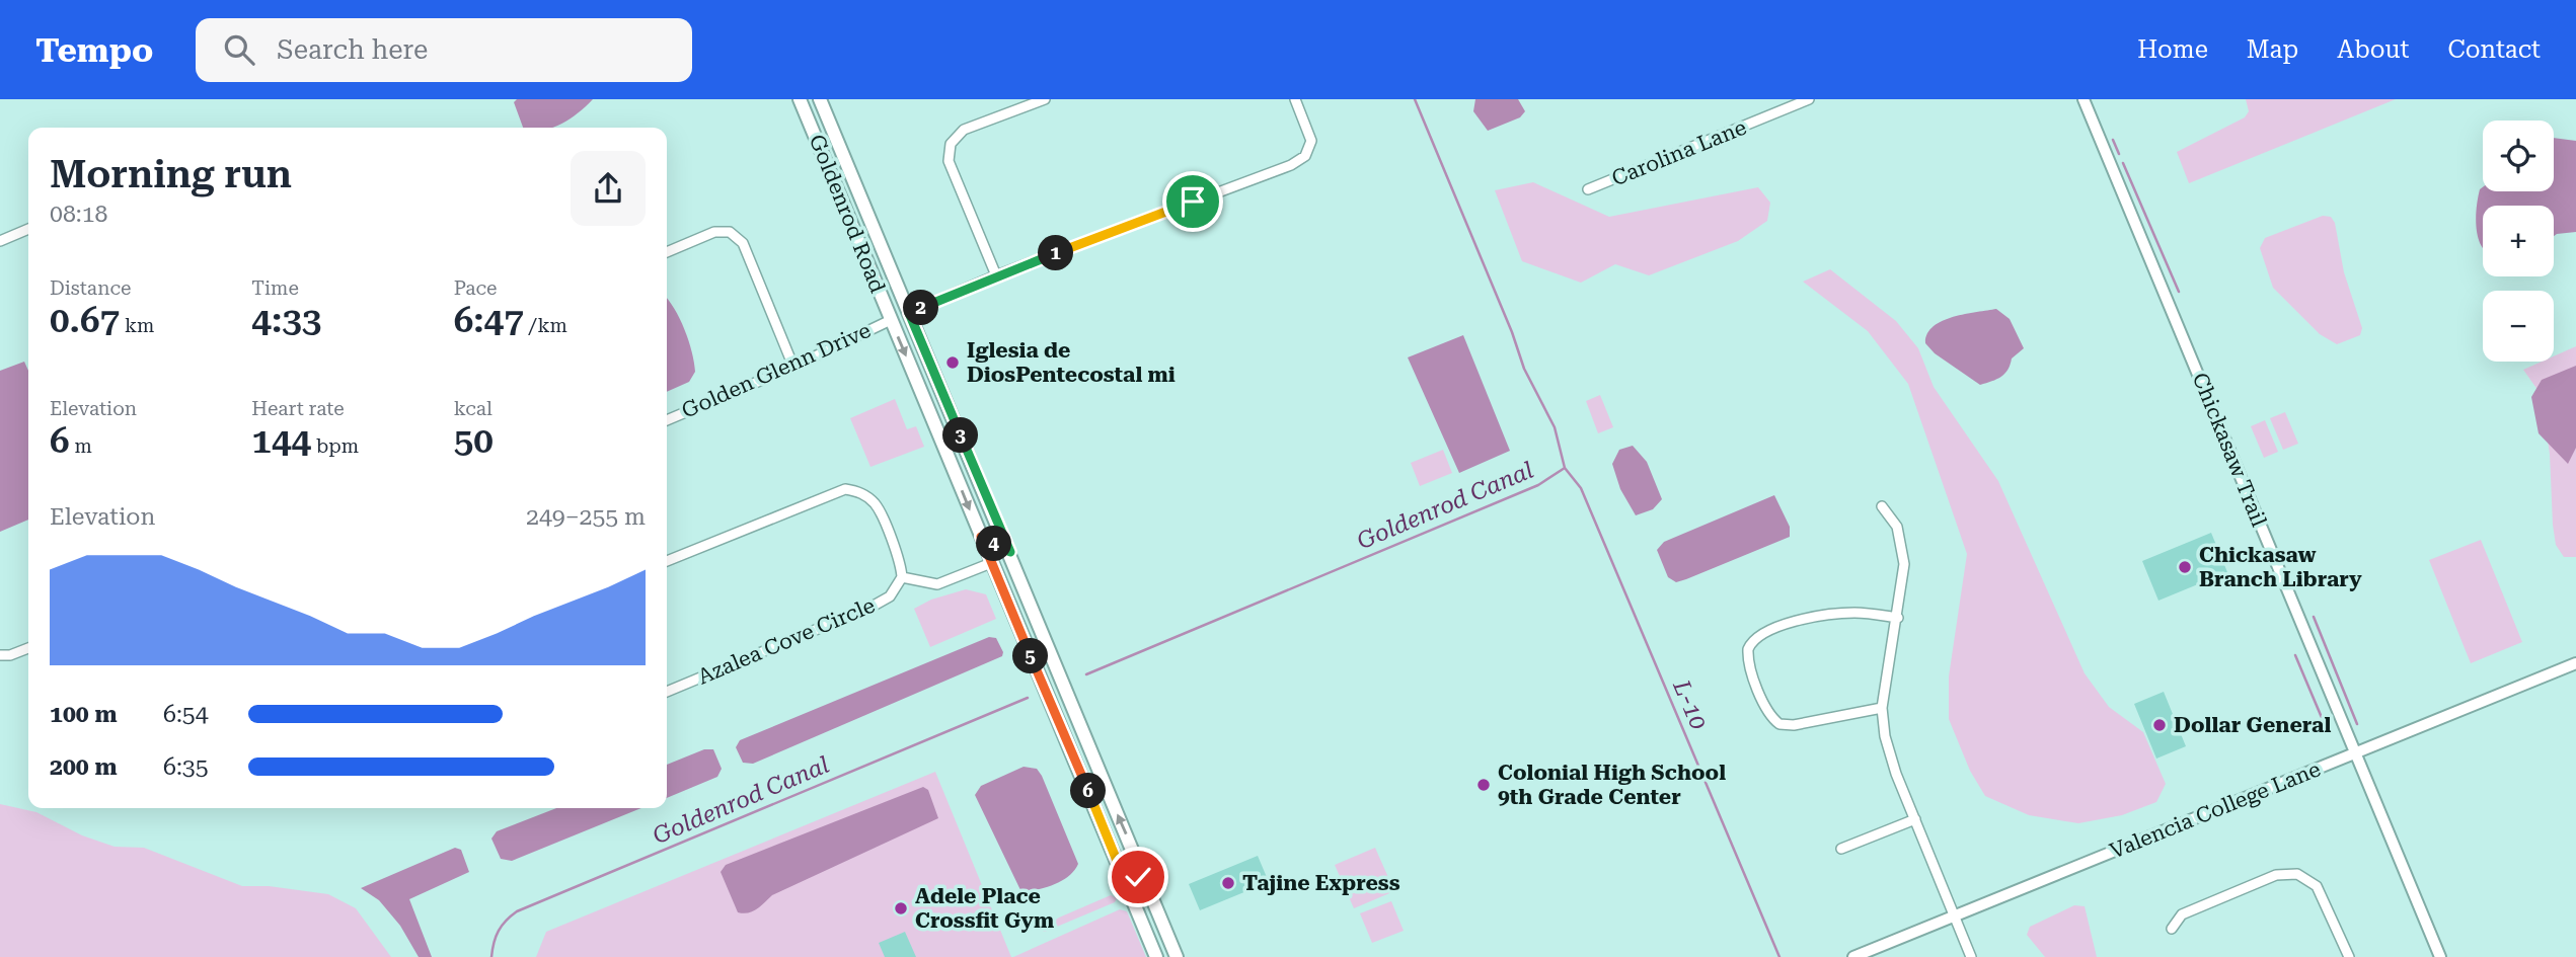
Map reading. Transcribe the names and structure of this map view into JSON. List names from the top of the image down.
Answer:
{
  "streets": {
    "main road": ["Goldenrod Road"],
    "street": [
      "Carolina Lane",
      "Golden Glenn Drive",
      "Chickasaw Trail",
      "Azalea Cove Circle",
      "Valencia College Lane"
    ]
  },
  "crossings": [
    ["Goldenrod Road", "Golden Glenn Drive"],
    ["Chickasaw Trail", "Valencia College Lane"]
  ],
  "water": ["Goldenrod Canal", "L-10"],
  "places": [
    "Iglesia de DiosPentecostal mi",
    "Chickasaw Branch Library",
    "Dollar General",
    "Colonial High School 9th Grade Center",
    "Tajine Express",
    "Adele Place Crossfit Gym"
  ],
  "page": {
    "header": "Tempo",
    "search": "Search here",
    "nav": [
      "Home",
      "Map",
      "About",
      "Contact"
    ],
    "map_buttons": ["+", "−"],
    "heading": ["Morning run", "08:18"],
    "pins": [
      "1",
      "2",
      "3",
      "4",
      "5",
      "6"
    ],
    "stats": [
      ["Distance", "0.67 km"],
      ["Time", "4:33"],
      ["Pace", "6:47 /km"],
      ["Elevation", "6 m"],
      ["Heart rate", "144 bpm"],
      ["kcal", "50"]
    ],
    "chart": ["Elevation", "249–255 m"],
    "list": [
      {
        "name": "100 m",
        "note": "6:54"
      },
      {
        "name": "200 m",
        "note": "6:35"
      }
    ]
  }
}
